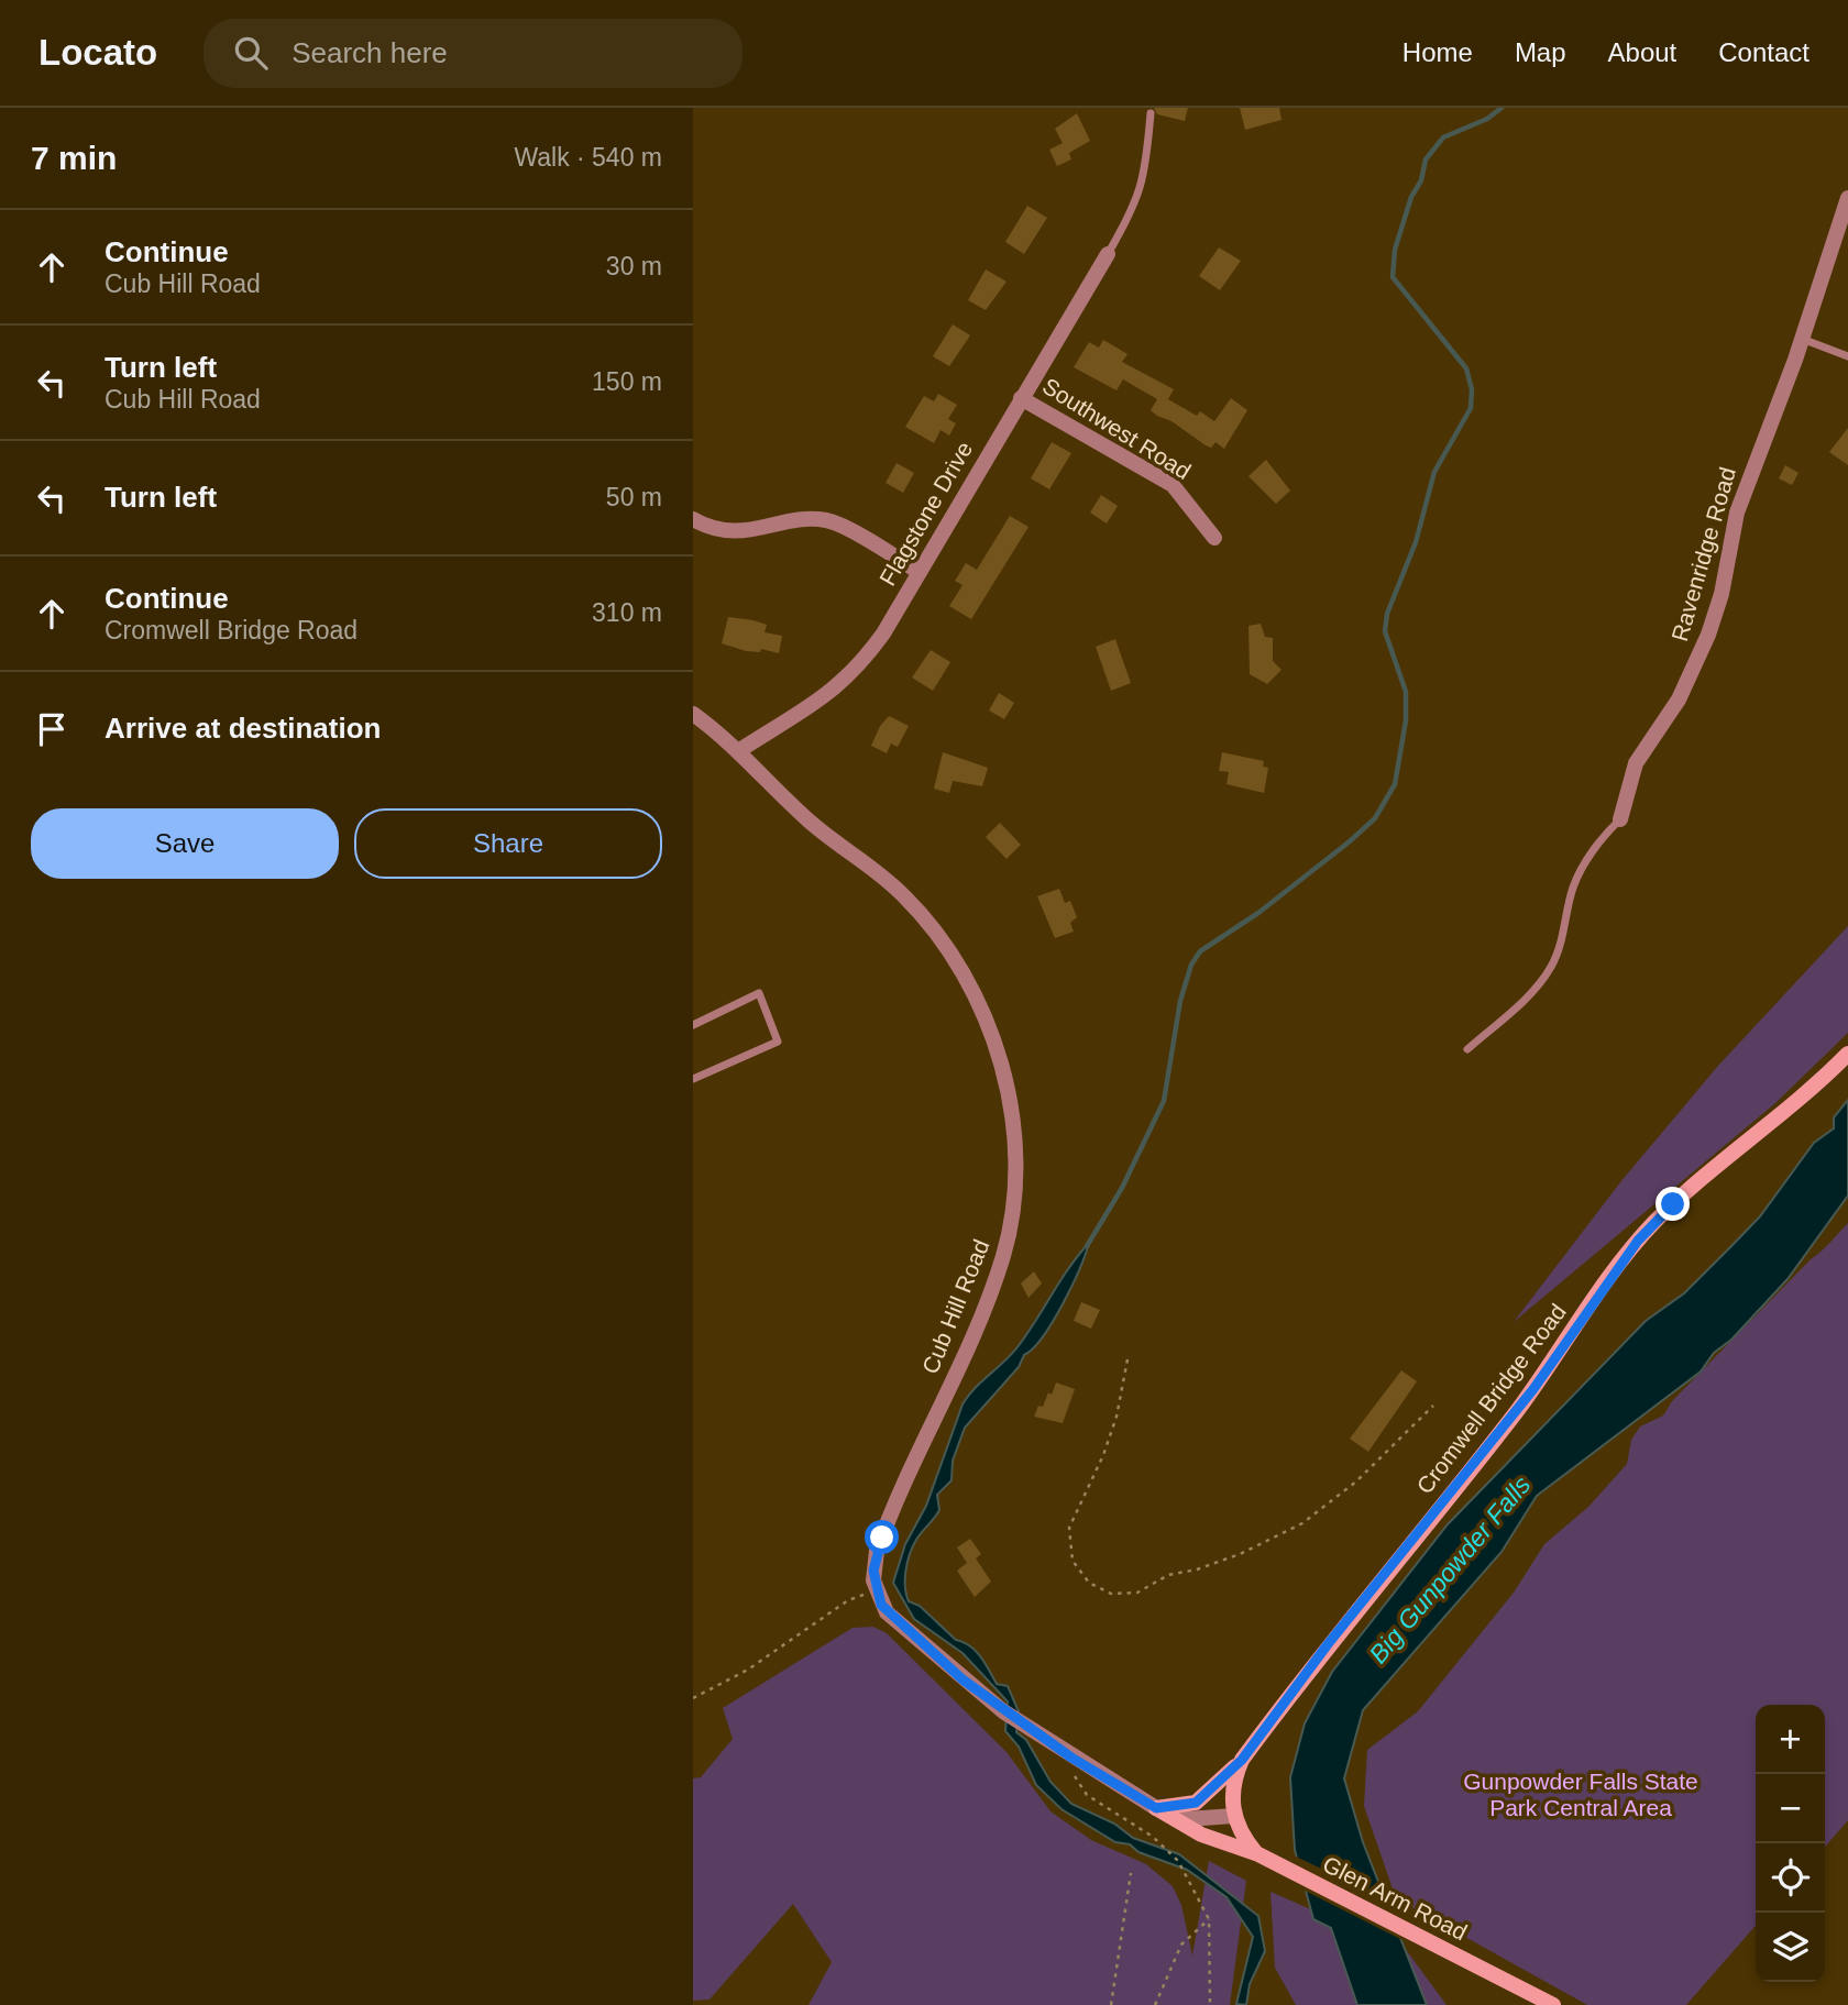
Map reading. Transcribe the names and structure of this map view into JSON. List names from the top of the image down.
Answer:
{
  "streets": {
    "main road": ["Cromwell Bridge Road", "Glen Arm Road"],
    "street": [
      "Southwest Road",
      "Flagstone Drive",
      "Ravenridge Road",
      "Cub Hill Road"
    ]
  },
  "crossings": [
    ["Southwest Road", "Flagstone Drive"],
    ["Flagstone Drive", "Cub Hill Road"],
    ["Cub Hill Road", "Cromwell Bridge Road"],
    ["Cub Hill Road", "Glen Arm Road"]
  ],
  "water": ["Big Gunpowder Falls"],
  "parks": ["Gunpowder Falls State Park Central Area"],
  "page": {
    "header": "Locato",
    "search": "Search here",
    "nav": [
      "Home",
      "Map",
      "About",
      "Contact"
    ],
    "heading": ["7 min", "Walk · 540 m"],
    "list": [
      ["Continue", "Cub Hill Road", "30 m"],
      ["Turn left", "Cub Hill Road", "150 m"],
      ["Turn left", "50 m"],
      ["Continue", "Cromwell Bridge Road", "310 m"],
      "Arrive at destination"
    ],
    "buttons": ["Save", "Share"],
    "map_buttons": ["+", "−"]
  }
}
